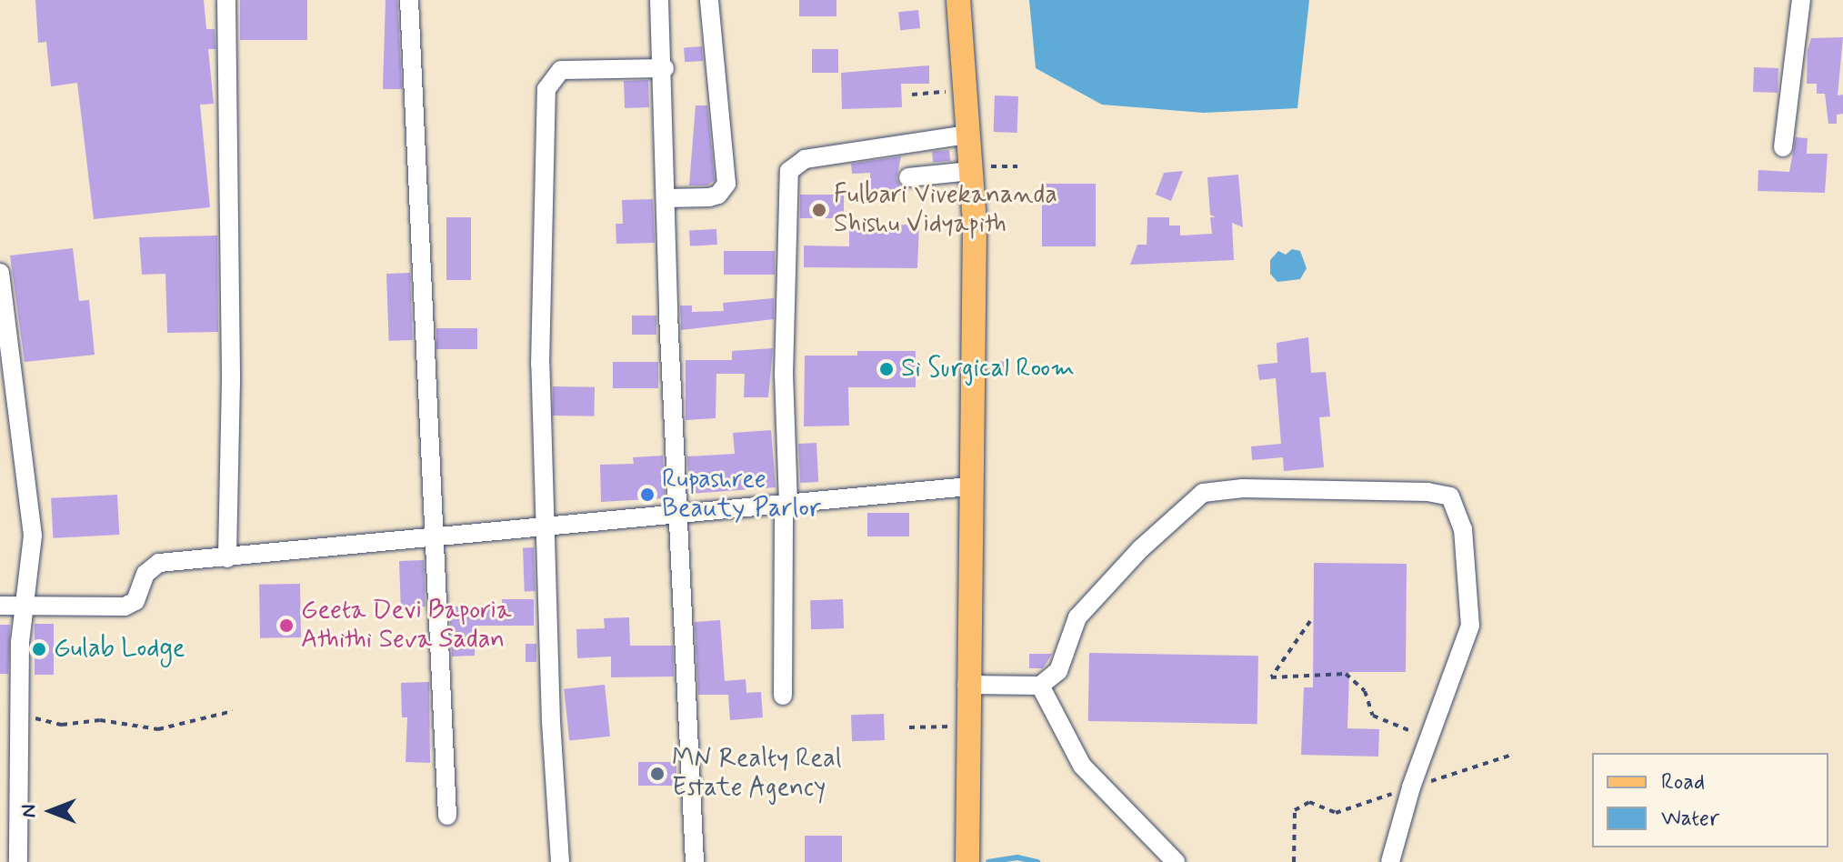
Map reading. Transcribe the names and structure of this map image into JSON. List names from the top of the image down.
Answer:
{
  "places": [
    "Fulbari Vivekananda Shishu Vidyapith",
    "Si Surgical Room",
    "Rupashree Beauty Parlor",
    "Geeta Devi Baporia Athithi Seva Sadan",
    "Gulab Lodge",
    "MN Realty Real Estate Agency"
  ],
  "legend": ["Road", "Water"],
  "north": "left"
}
